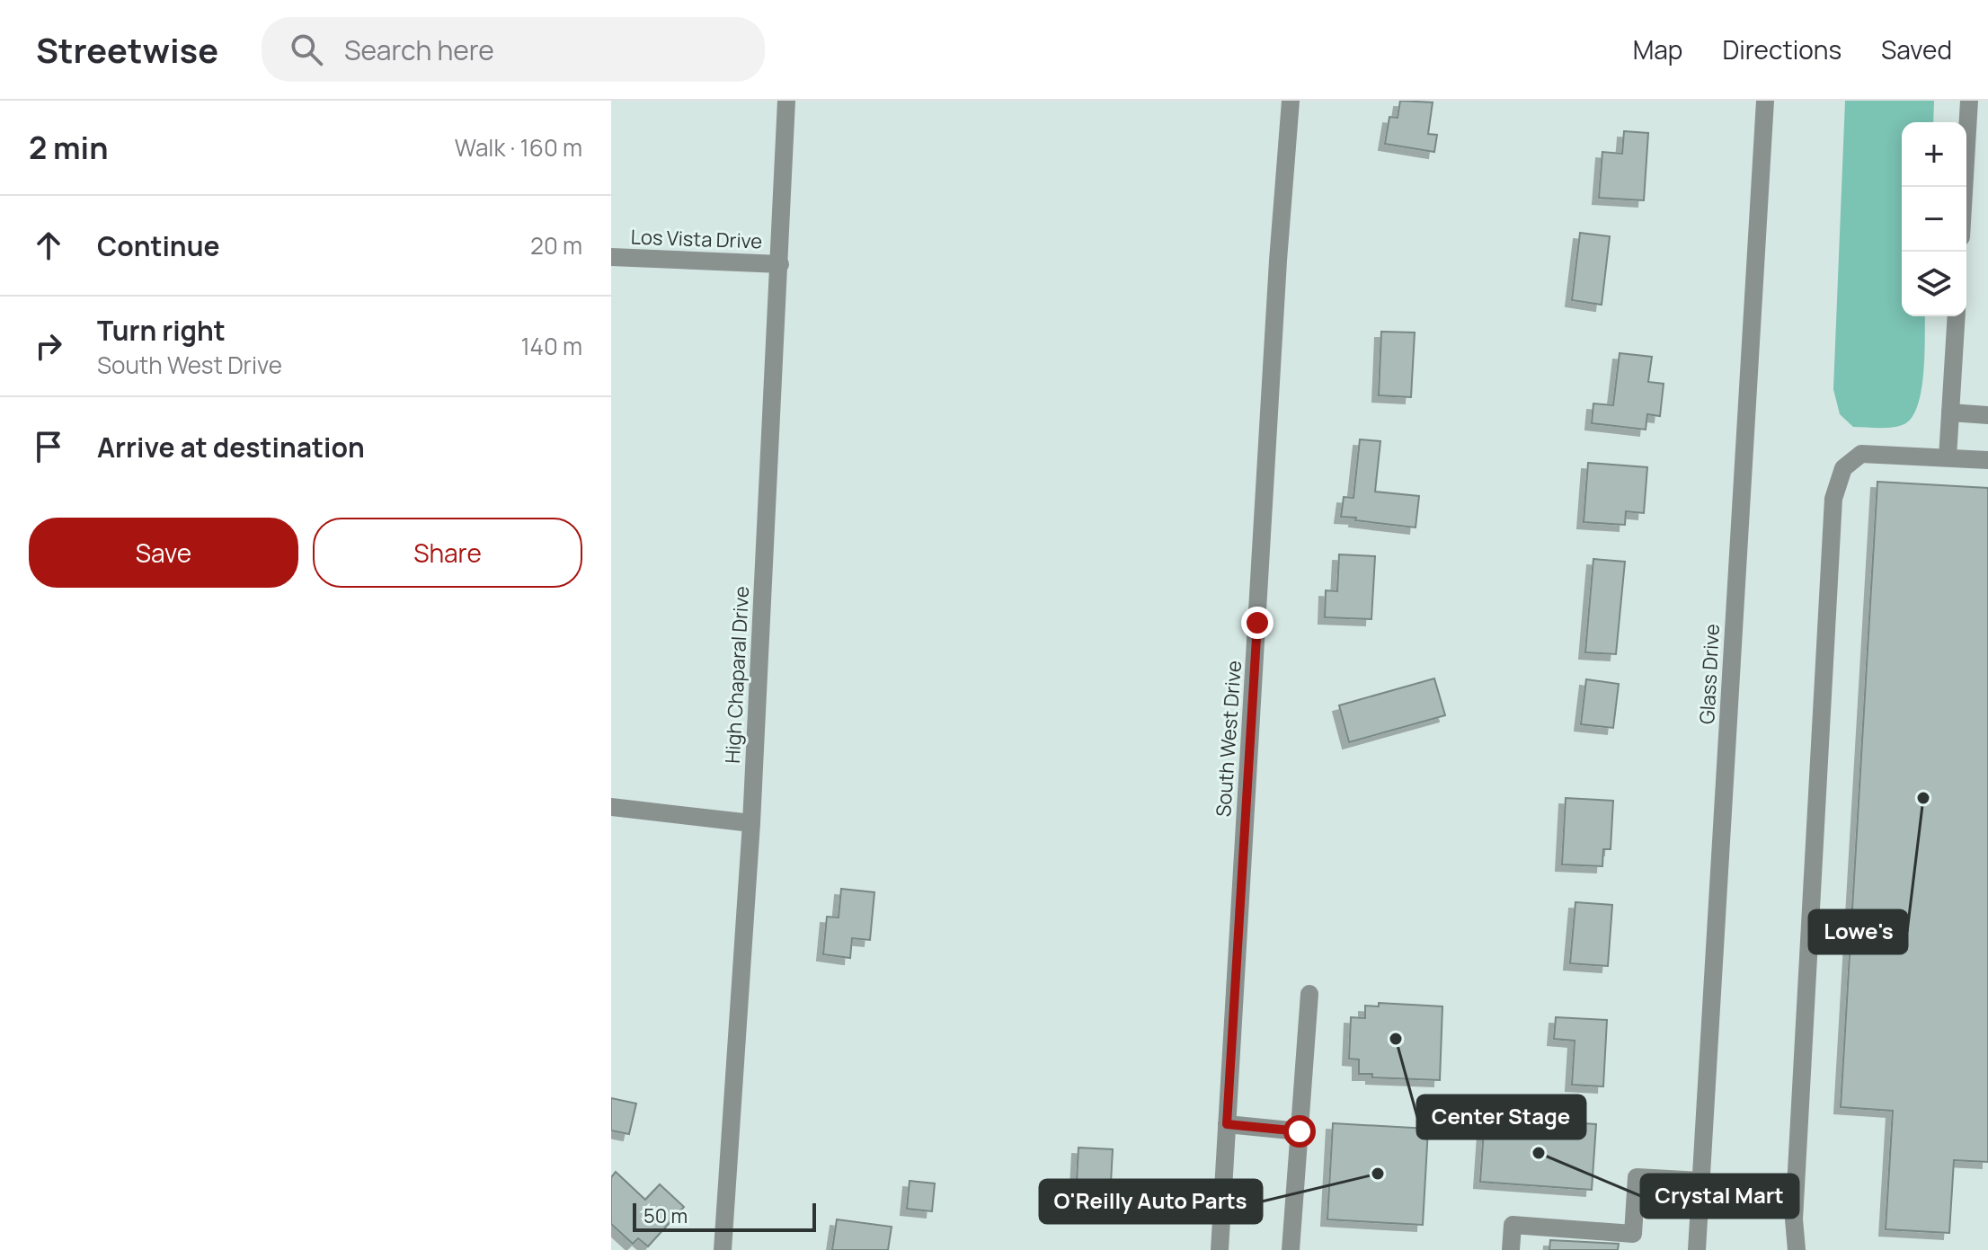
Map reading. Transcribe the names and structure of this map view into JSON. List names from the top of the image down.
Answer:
{
  "streets": {
    "street": [
      "Los Vista Drive",
      "Glass Drive",
      "High Chaparal Drive",
      "South West Drive"
    ]
  },
  "crossings": [
    ["Los Vista Drive", "High Chaparal Drive"]
  ],
  "places": [
    "Lowe's",
    "Center Stage",
    "Crystal Mart",
    "O'Reilly Auto Parts"
  ],
  "scale_bar": "50 m",
  "page": {
    "header": "Streetwise",
    "search": "Search here",
    "nav": ["Map", "Directions", "Saved"],
    "heading": ["2 min", "Walk · 160 m"],
    "map_buttons": ["+", "−"],
    "list": [
      ["Continue", "20 m"],
      ["Turn right", "South West Drive", "140 m"],
      "Arrive at destination"
    ],
    "buttons": ["Save", "Share"],
    "scale": "50 m"
  }
}
